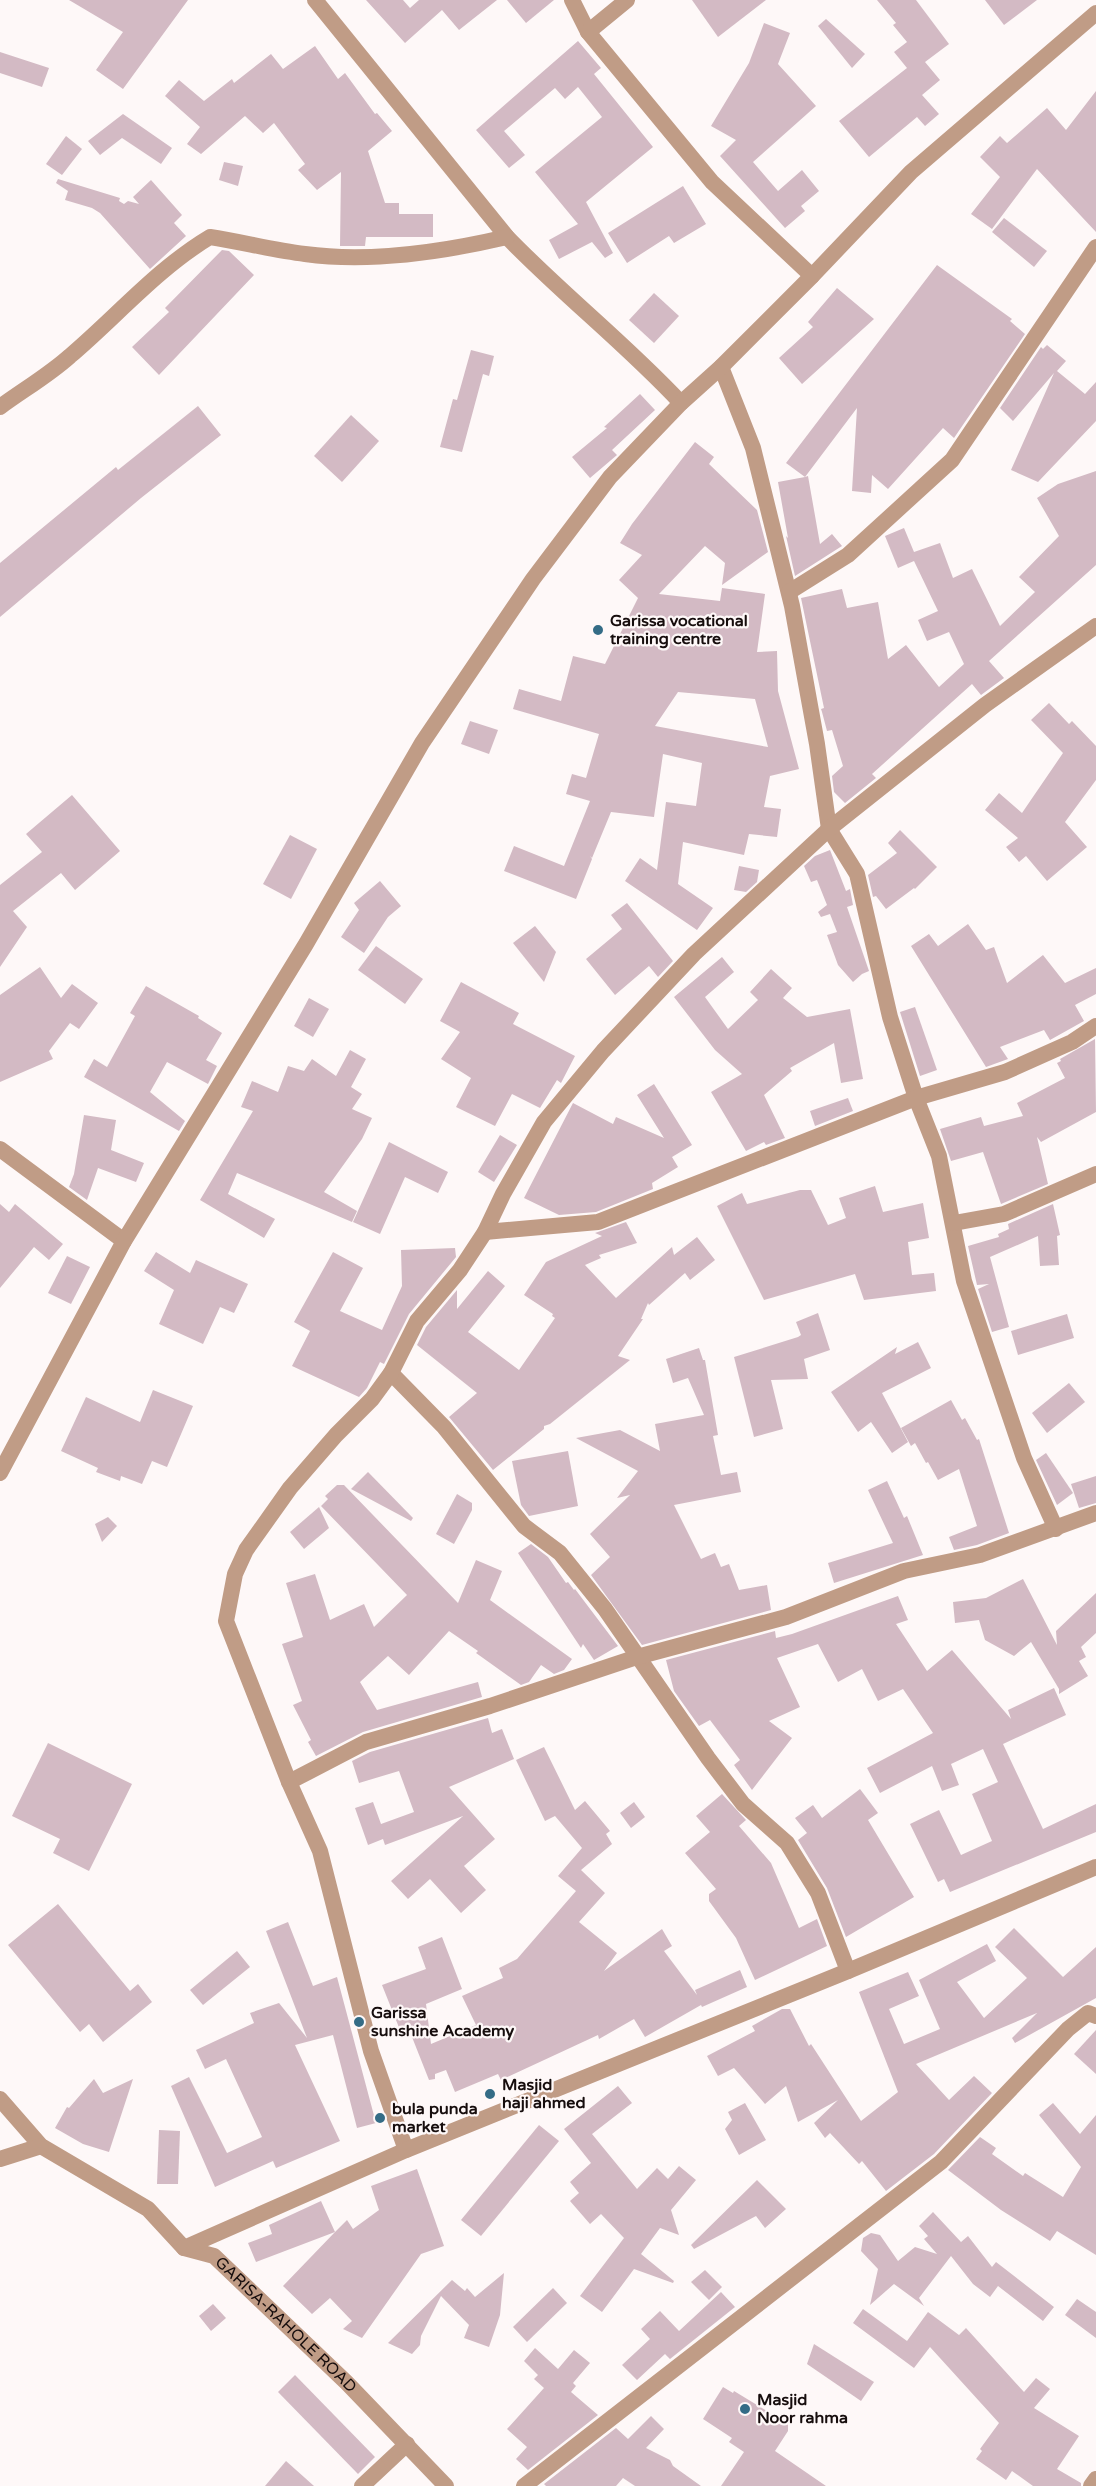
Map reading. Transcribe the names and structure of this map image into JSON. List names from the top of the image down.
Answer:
{
  "streets": {
    "street": ["GARISA-RAHOLE ROAD"]
  },
  "places": [
    "Garissa vocational training centre",
    "Garissa sunshine Academy",
    "Masjid haji ahmed",
    "bula punda market",
    "Masjid Noor rahma"
  ]
}
